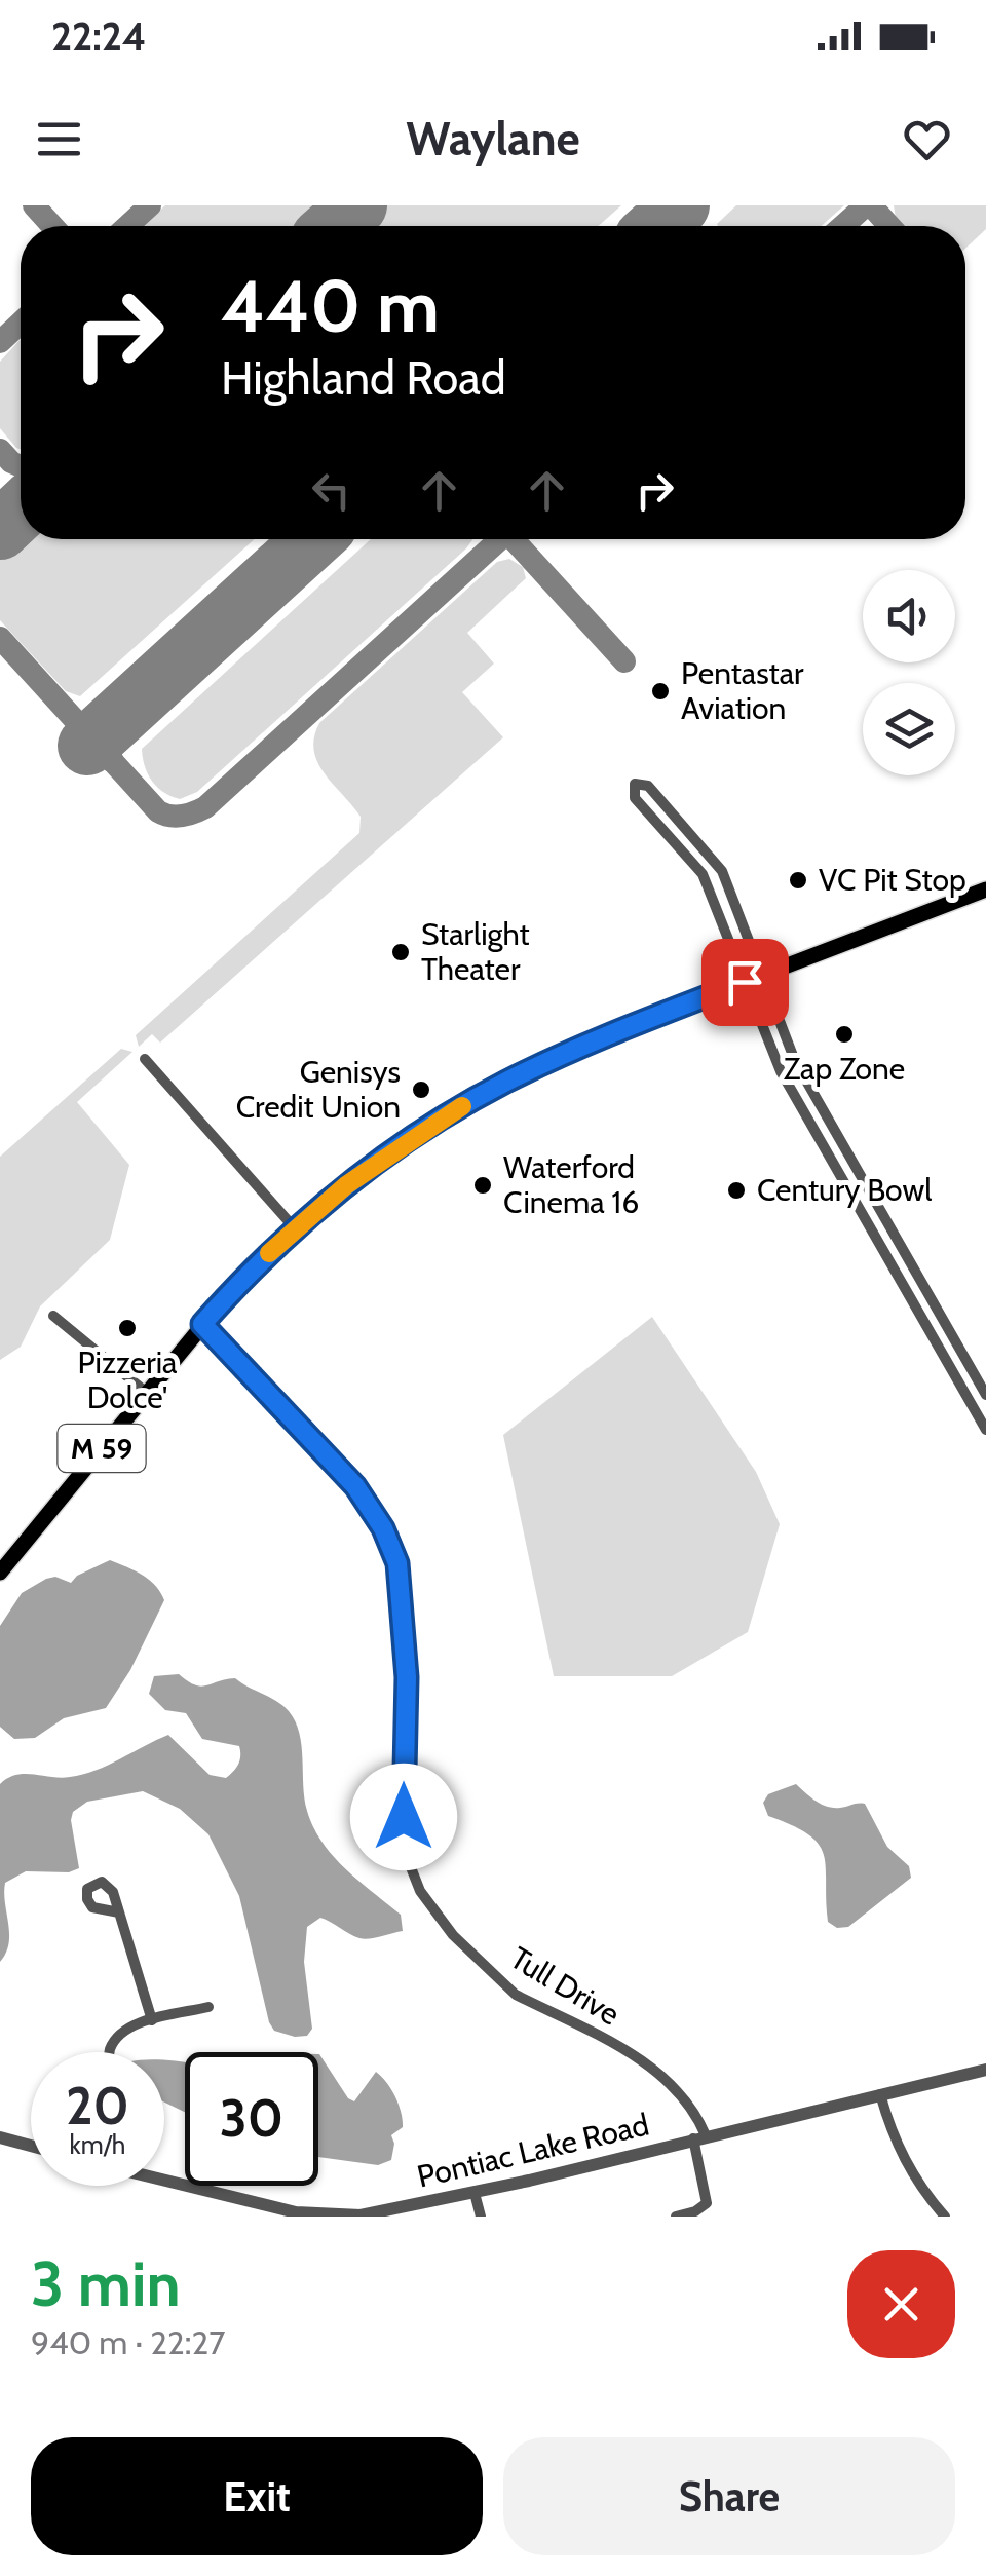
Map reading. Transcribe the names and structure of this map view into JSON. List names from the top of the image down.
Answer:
{
  "streets": {
    "highway": ["M 59"],
    "street": ["Tull Drive", "Pontiac Lake Road"]
  },
  "crossings": [
    ["M 59", "Tull Drive"],
    ["Tull Drive", "Pontiac Lake Road"]
  ],
  "places": [
    "Pentastar Aviation",
    "VC Pit Stop",
    "Starlight Theater",
    "Zap Zone",
    "Genisys Credit Union",
    "Waterford Cinema 16",
    "Century Bowl",
    "Pizzeria Dolce'"
  ],
  "page": {
    "status": "22:24",
    "header": "Waylane",
    "turn": ["440 m", "Highland Road"],
    "speed": "20 km/h",
    "limit": "30",
    "heading": ["3 min", "940 m · 22:27"],
    "buttons": ["Exit", "Share"]
  }
}
